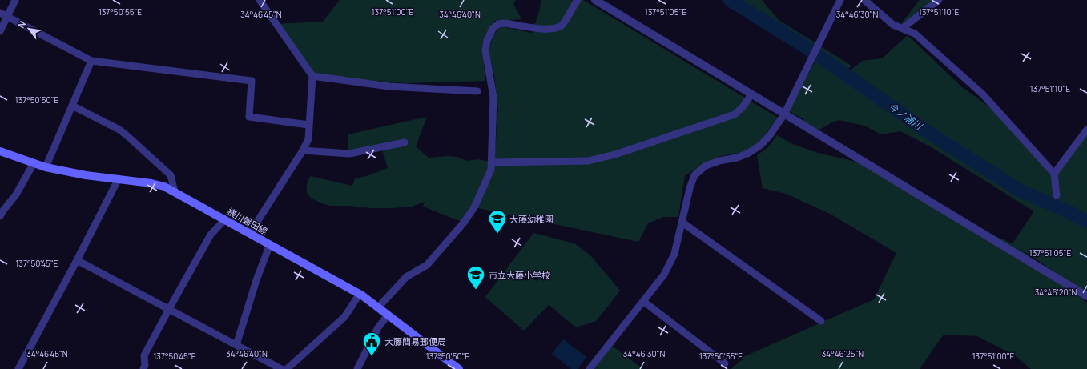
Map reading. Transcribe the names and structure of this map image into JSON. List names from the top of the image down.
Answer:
{
  "streets": {
    "main road": ["横川磐田線"]
  },
  "water": ["今ノ浦川"],
  "places": {
    "school or university": ["大藤幼稚園", "市立大藤小学校"],
    "public building": ["大藤簡易郵便局"]
  },
  "north": "top left",
  "coordinates": [
    "137°51'10\"E",
    "137°50'55\"E",
    "137°51'00\"E",
    "137°51'05\"E",
    "34°46'45\"N",
    "34°46'40\"N",
    "34°46'30\"N",
    "137°50'50\"E",
    "137°50'45\"E",
    "34°46'20\"N",
    "34°46'25\"N"
  ]
}
